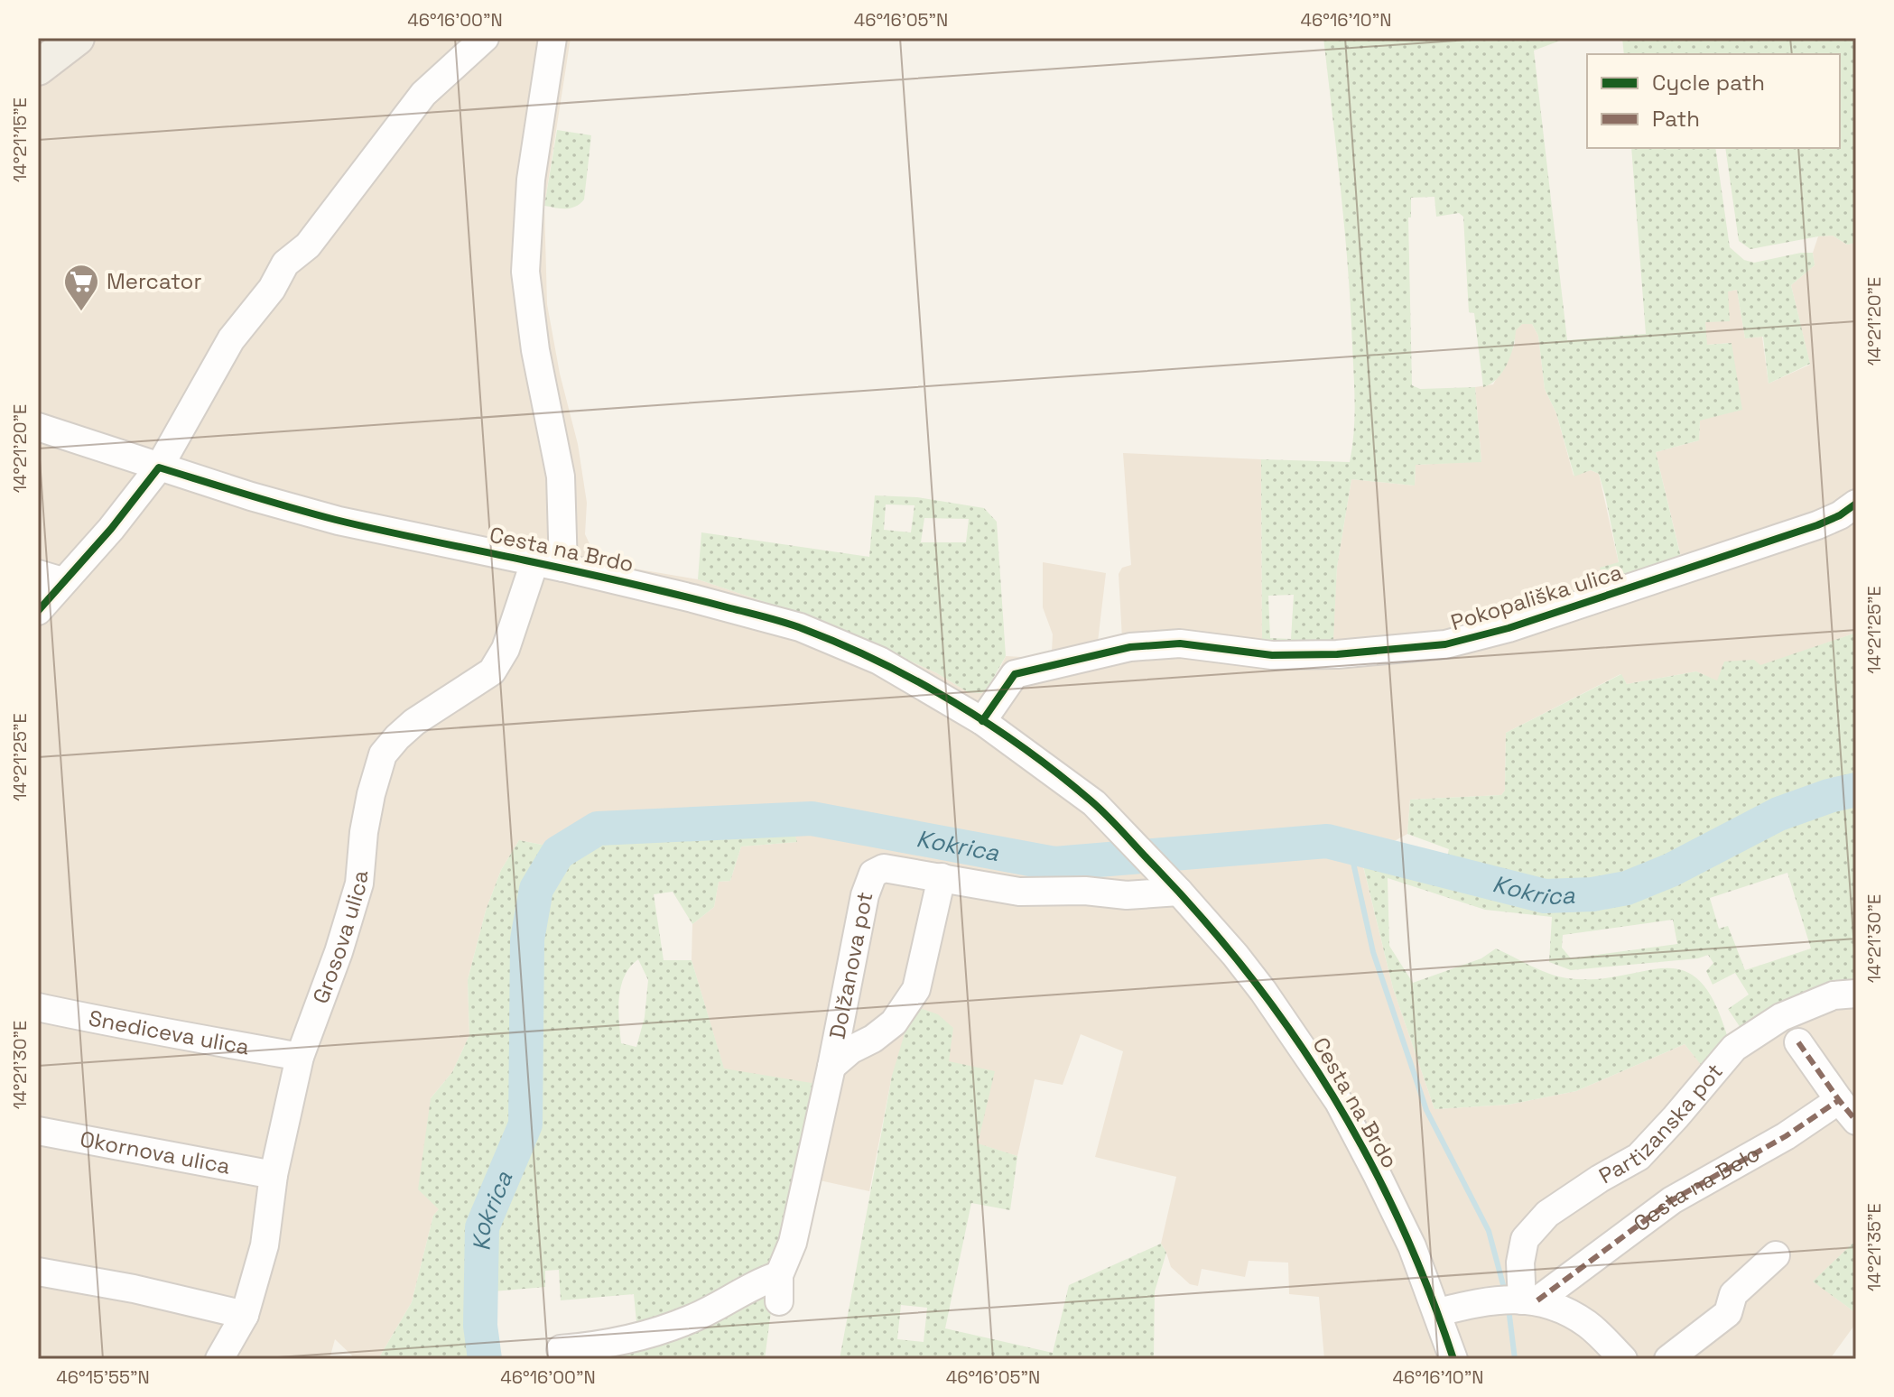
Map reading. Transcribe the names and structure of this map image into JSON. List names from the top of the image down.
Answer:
{
  "streets": {
    "street": [
      "Cesta na Brdo",
      "Pokopališka ulica",
      "Grosova ulica",
      "Dolžanova pot",
      "Snediceva ulica",
      "Partizanska pot",
      "Okornova ulica",
      "Cesta na Belo"
    ]
  },
  "crossings": [
    ["Cesta na Brdo", "Pokopališka ulica"],
    ["Cesta na Brdo", "Grosova ulica"],
    ["Cesta na Brdo", "Dolžanova pot"],
    ["Grosova ulica", "Snediceva ulica"],
    ["Grosova ulica", "Okornova ulica"],
    ["Partizanska pot", "Cesta na Belo"]
  ],
  "water": ["Kokrica"],
  "places": {
    "supermarket": ["Mercator"]
  },
  "legend": ["Cycle path", "Path"],
  "coordinates": [
    "46°16'00\"N",
    "46°16'05\"N",
    "46°16'10\"N",
    "14°21'15\"E",
    "14°21'20\"E",
    "14°21'25\"E",
    "14°21'30\"E",
    "14°21'35\"E",
    "46°15'55\"N"
  ]
}
